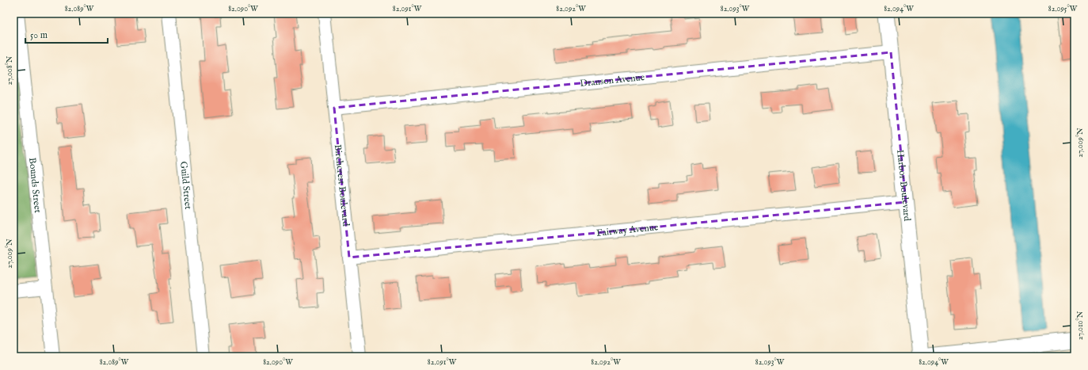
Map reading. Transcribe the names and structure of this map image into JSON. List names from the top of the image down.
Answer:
{
  "streets": {
    "street": [
      "Dranson Avenue",
      "Harbor Boulevard",
      "Bounds Street",
      "Guild Street",
      "Birchcrest Boulevard",
      "Fairway Avenue"
    ]
  },
  "crossings": [
    ["Dranson Avenue", "Harbor Boulevard"],
    ["Dranson Avenue", "Birchcrest Boulevard"],
    ["Harbor Boulevard", "Fairway Avenue"],
    ["Birchcrest Boulevard", "Fairway Avenue"]
  ],
  "scale_bar": "50 m",
  "coordinates": [
    "82.089°W",
    "82.090°W",
    "82.091°W",
    "82.092°W",
    "82.093°W",
    "82.094°W",
    "82.095°W",
    "27.008°N",
    "27.009°N",
    "27.010°N"
  ]
}
